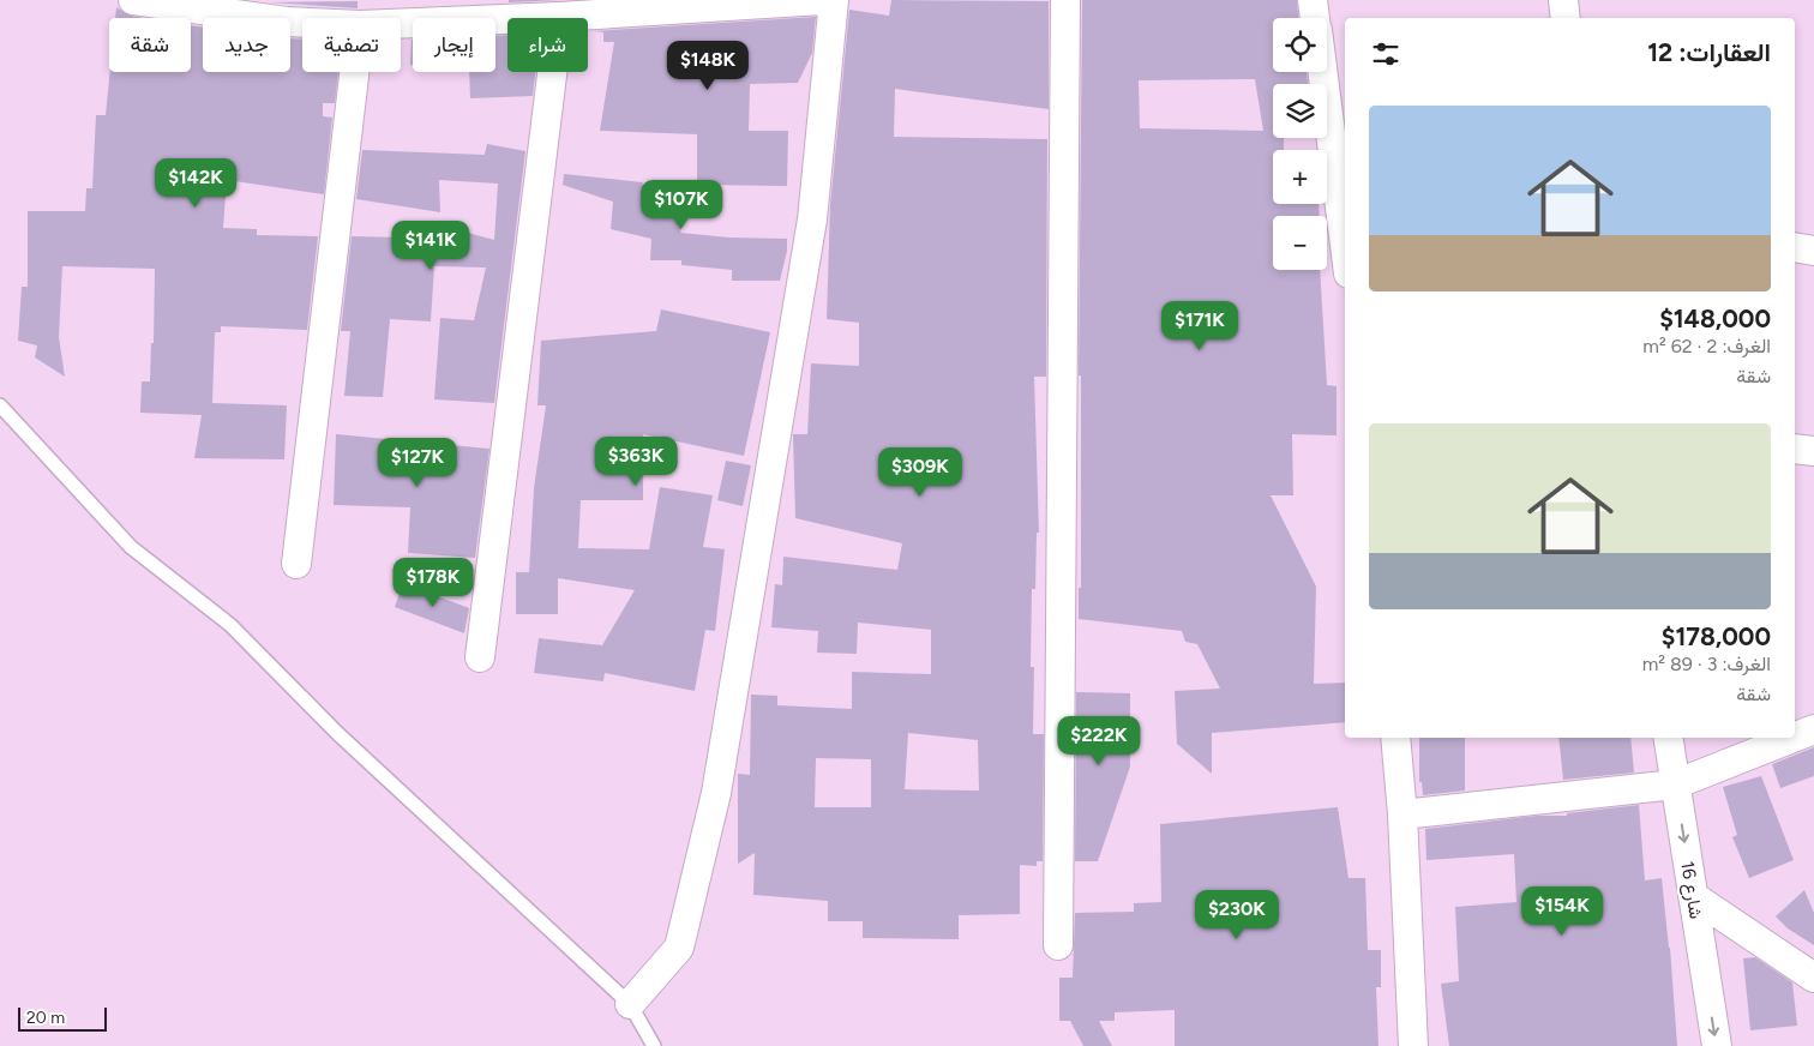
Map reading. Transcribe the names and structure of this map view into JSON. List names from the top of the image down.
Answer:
{
  "streets": {
    "street": ["شارع 16"]
  },
  "one_way": ["شارع 16"],
  "scale_bar": "20 m",
  "page": {
    "map_buttons": ["+", "−"],
    "chip": [
      "شراء",
      "إيجار",
      "تصفية",
      "جديد",
      "شقة"
    ],
    "heading": "العقارات: 12",
    "price": [
      "$148K",
      "$142K",
      "$107K",
      "$141K",
      "$171K",
      "$363K",
      "$127K",
      "$309K",
      "$178K",
      "$222K",
      "$154K",
      "$230K"
    ],
    "list": [
      {
        "name": "$148,000",
        "note": "الغرف: 2 · 62 m² · شقة"
      },
      {
        "name": "$178,000",
        "note": "الغرف: 3 · 89 m² · شقة"
      }
    ],
    "scale": "20 m"
  }
}
